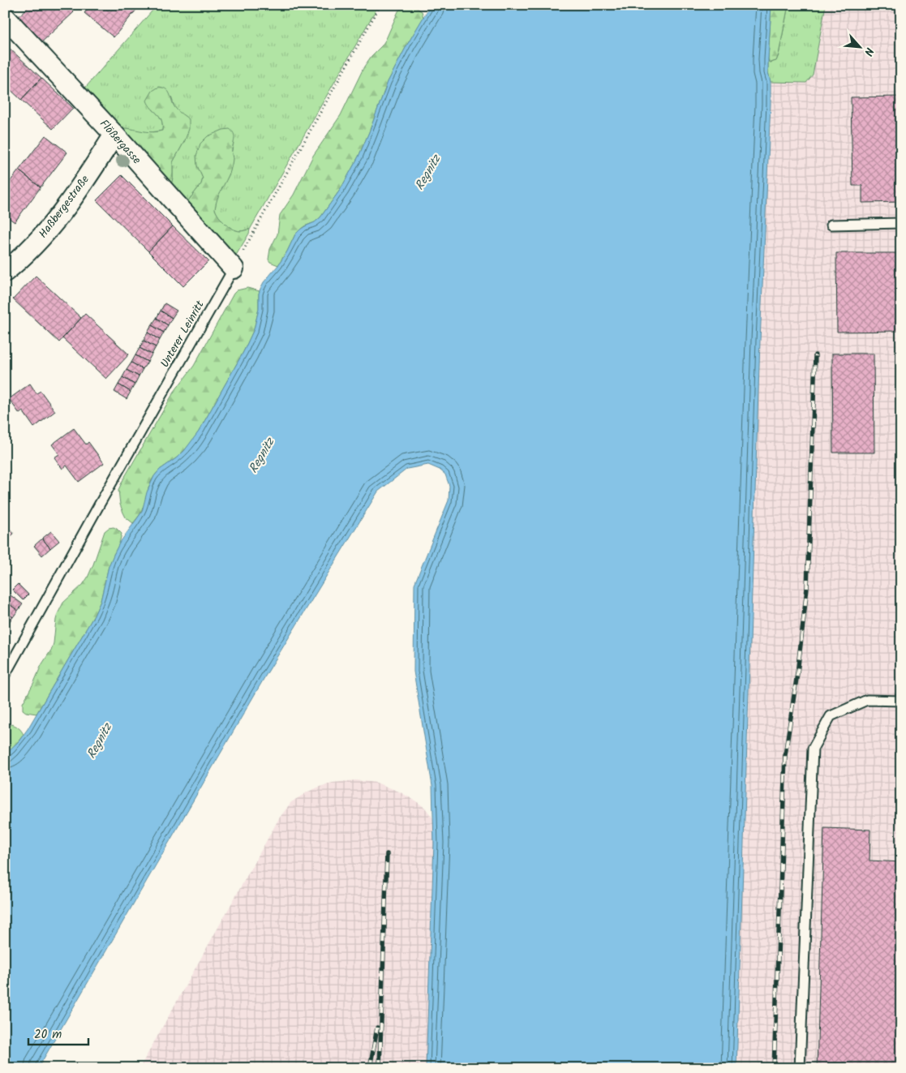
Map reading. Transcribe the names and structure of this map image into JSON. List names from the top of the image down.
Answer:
{
  "streets": {
    "street": ["Flößergasse", "Haßbergestraße"],
    "lane": ["Unterer Leinritt"]
  },
  "crossings": [
    ["Flößergasse", "Haßbergestraße"],
    ["Flößergasse", "Unterer Leinritt"]
  ],
  "water": ["Regnitz"],
  "scale_bar": "20 m",
  "north": "bottom right"
}
